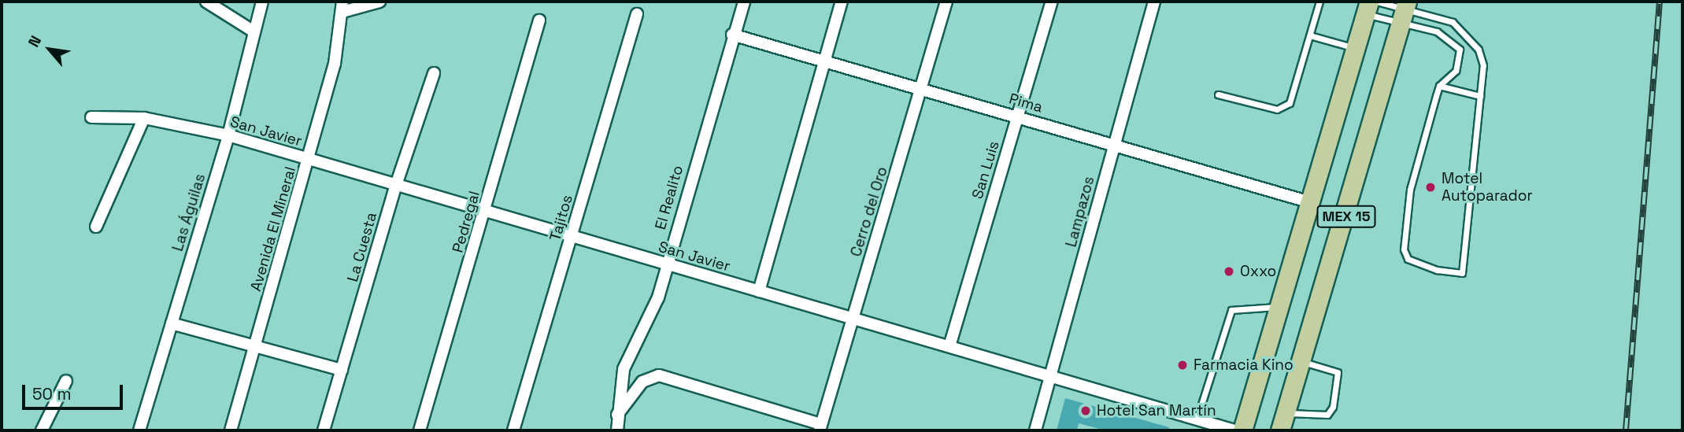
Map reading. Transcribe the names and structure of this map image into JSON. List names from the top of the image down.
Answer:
{
  "streets": {
    "main road": ["MEX 15"],
    "street": [
      "Pima",
      "San Javier",
      "San Luis",
      "El Realito",
      "Cerro del Oro",
      "Lampazos",
      "Las Águilas",
      "Tajitos",
      "Pedregal",
      "Avenida El Mineral",
      "La Cuesta"
    ]
  },
  "crossings": [
    ["Pima", "San Luis"],
    ["Pima", "El Realito"],
    ["Pima", "Cerro del Oro"],
    ["Pima", "Lampazos"],
    ["Pima", "MEX 15"],
    ["San Javier", "San Luis"],
    ["San Javier", "El Realito"],
    ["San Javier", "Cerro del Oro"],
    ["San Javier", "Lampazos"],
    ["San Javier", "Las Águilas"],
    ["San Javier", "Tajitos"],
    ["San Javier", "Pedregal"],
    ["San Javier", "Avenida El Mineral"],
    ["San Javier", "La Cuesta"]
  ],
  "places": [
    "Motel Autoparador",
    "Oxxo",
    "Farmacia Kino",
    "Hotel San Martín"
  ],
  "scale_bar": "50 m",
  "north": "top left"
}
